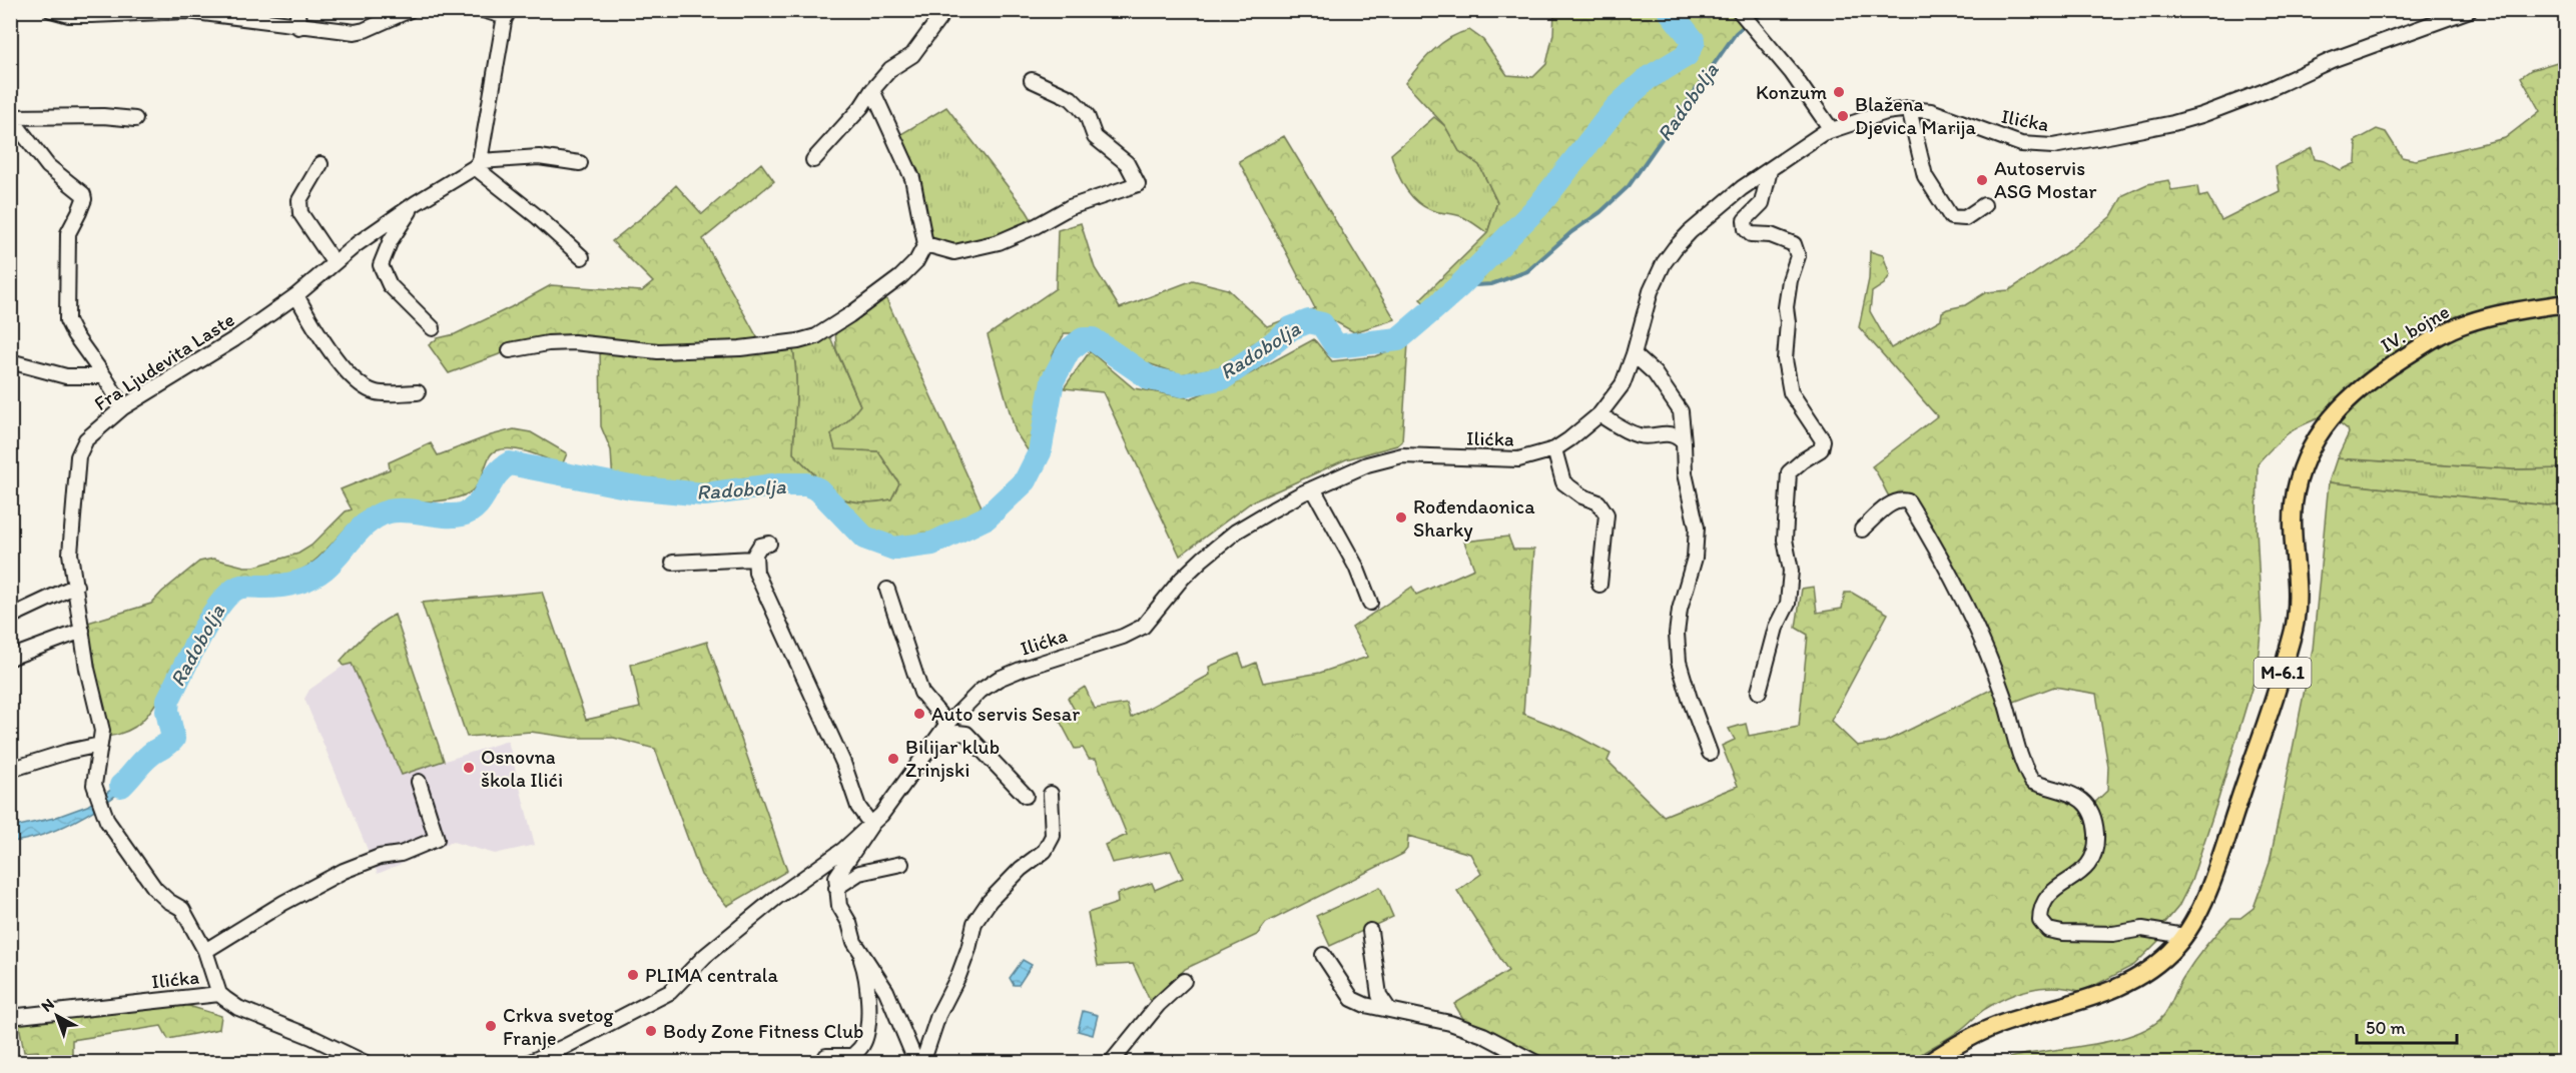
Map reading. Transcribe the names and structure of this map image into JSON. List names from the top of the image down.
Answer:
{
  "streets": {
    "main road": ["IV. bojne", "M-6.1"],
    "street": ["Ilićka", "Fra Ljudevita Laste"]
  },
  "crossings": [
    ["Ilićka", "Fra Ljudevita Laste"],
    ["IV. bojne", "M-6.1"]
  ],
  "water": ["Radobolja"],
  "places": [
    "Konzum",
    "Blažena Djevica Marija",
    "Autoservis ASG Mostar",
    "Rođendaonica Sharky",
    "Auto servis Sesar",
    "Bilijar klub Zrinjski",
    "Osnovna škola Ilići",
    "PLIMA centrala",
    "Crkva svetog Franje",
    "Body Zone Fitness Club"
  ],
  "scale_bar": "50 m",
  "north": "top left"
}
